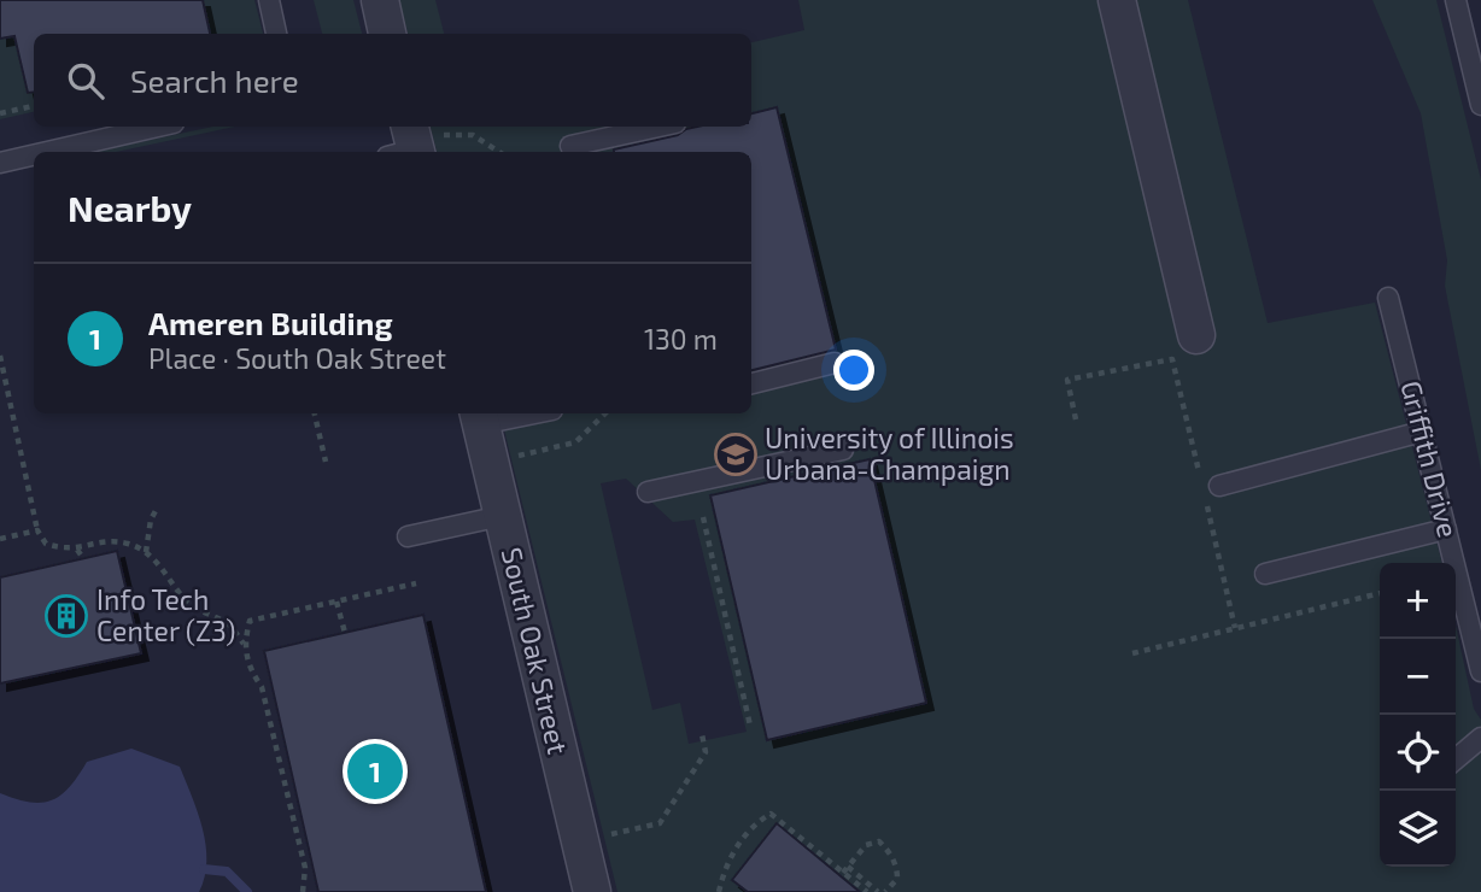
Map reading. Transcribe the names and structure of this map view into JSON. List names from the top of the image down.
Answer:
{
  "streets": {
    "street": ["South Oak Street"],
    "lane": ["Griffith Drive"]
  },
  "places": {
    "school or university": ["University of Illinois Urbana-Champaign"],
    "building": ["Info Tech Center (Z3)"]
  },
  "page": {
    "search": "Search here",
    "heading": "Nearby",
    "list": [
      {
        "mark": "1",
        "name": "Ameren Building",
        "note": "Place · South Oak Street",
        "value": "130 m"
      }
    ],
    "map_buttons": ["+", "−"],
    "pins": "1"
  }
}
